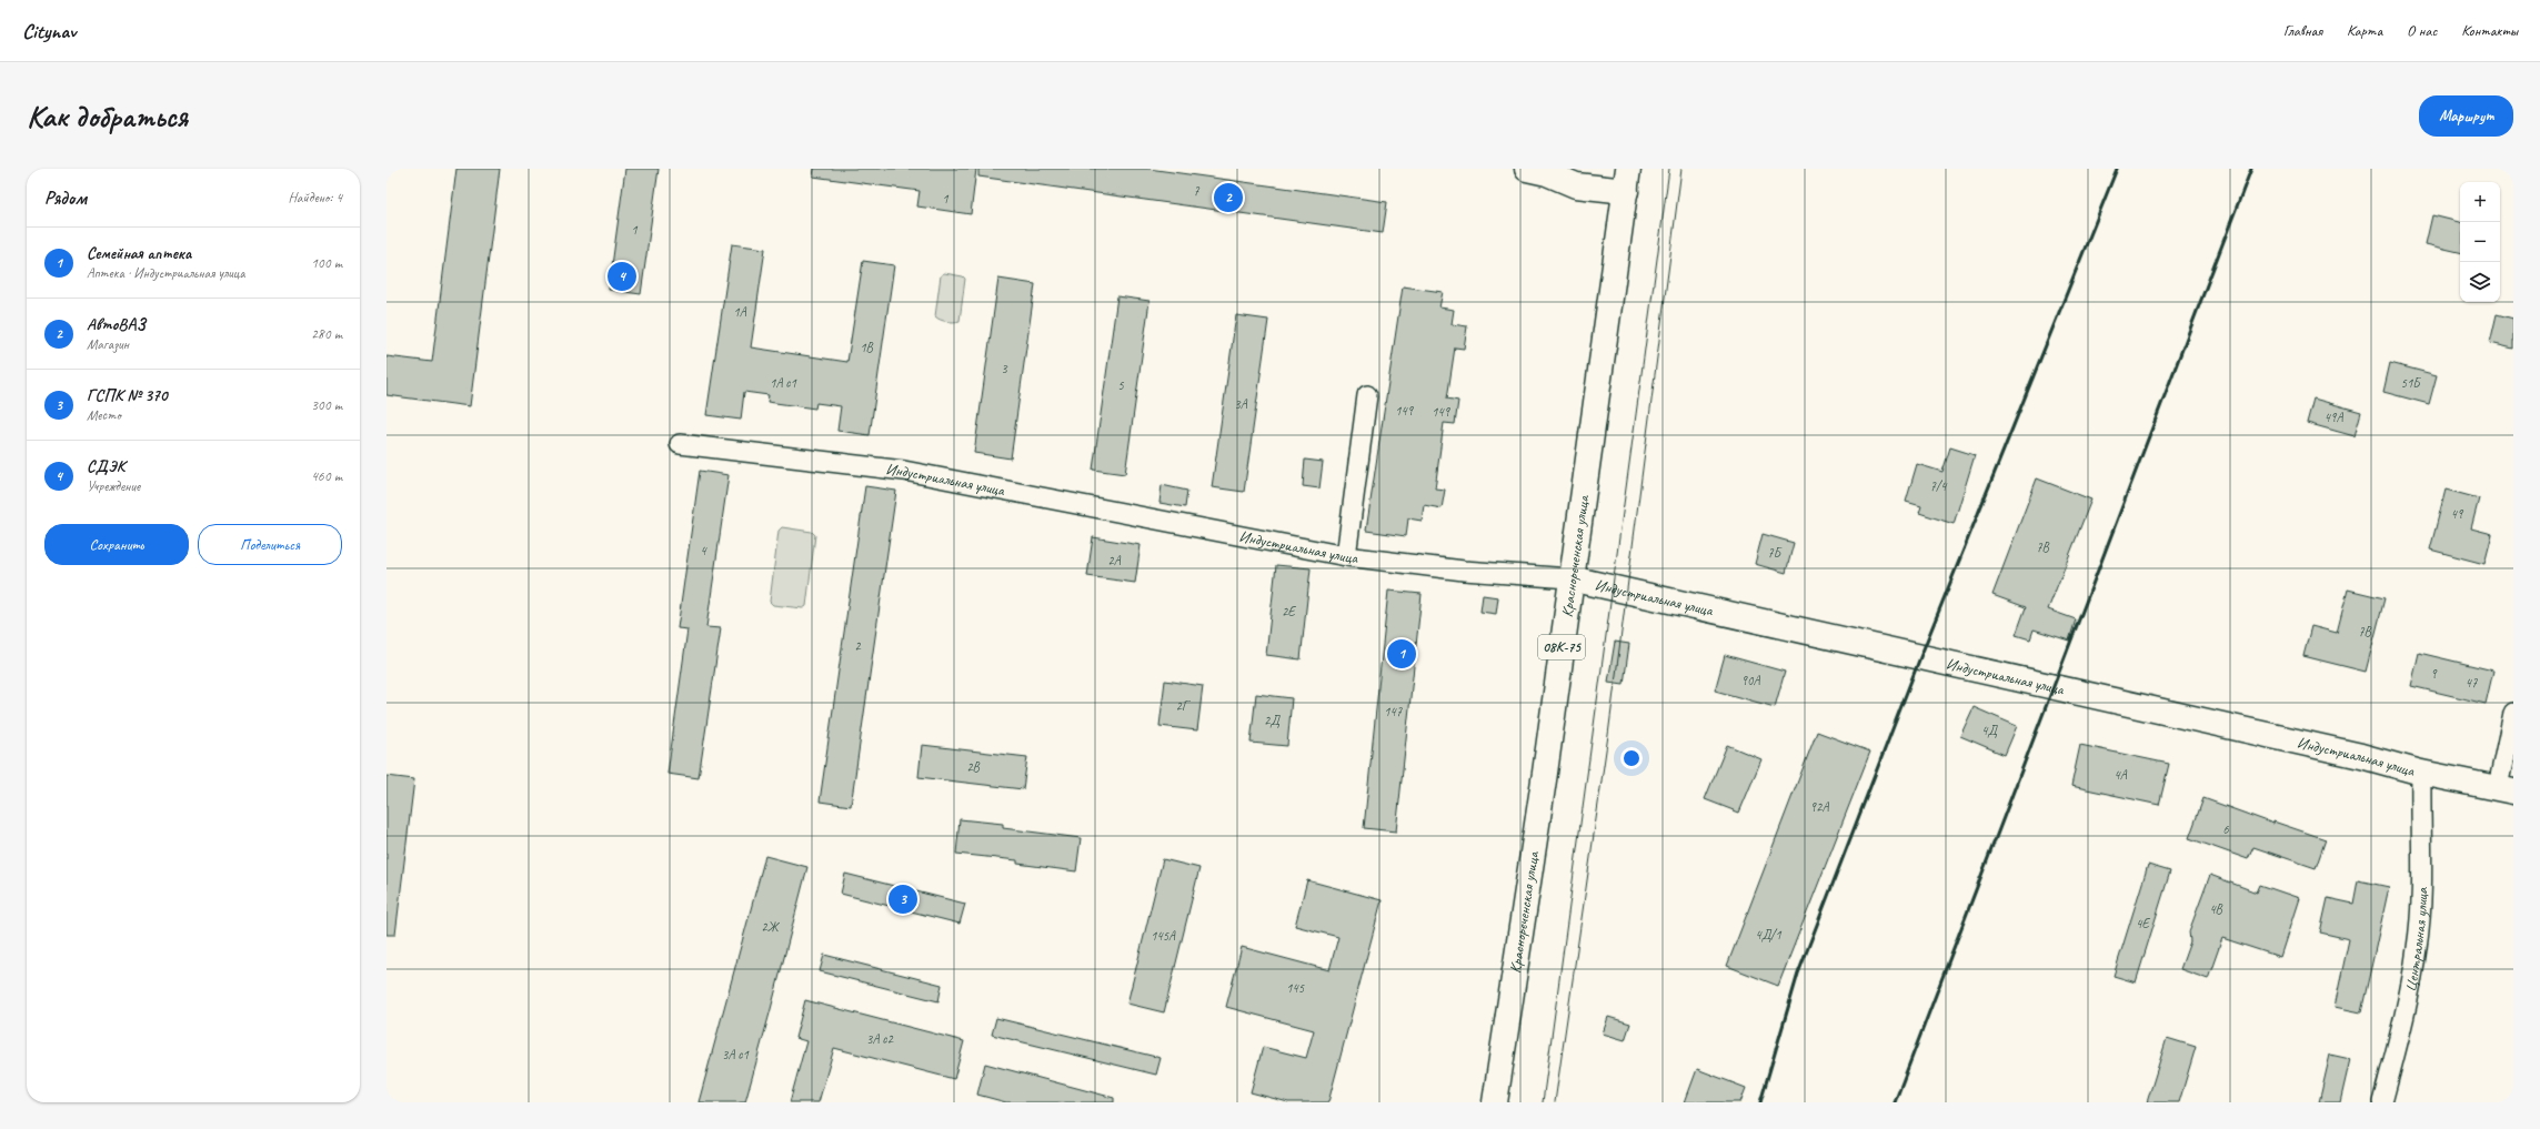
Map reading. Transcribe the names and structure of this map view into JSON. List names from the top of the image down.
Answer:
{
  "streets": {
    "main road": ["Индустриальная улица", "Краснореченская улица", "08К-75"],
    "street": ["Центральная улица"]
  },
  "crossings": [
    ["Индустриальная улица", "Краснореченская улица"],
    ["Индустриальная улица", "Центральная улица"]
  ],
  "house_numbers": [
    "7",
    "1",
    "1",
    "1А",
    "1В",
    "3",
    "1А с1",
    "51Б",
    "5",
    "3А",
    "149",
    "149",
    "49А",
    "7/4",
    "49",
    "7В",
    "4",
    "7Б",
    "2А",
    "2Е",
    "7В",
    "2",
    "9",
    "90А",
    "47",
    "2Г",
    "147",
    "2Д",
    "4Д",
    "2В",
    "4А",
    "92А",
    "6",
    "4В",
    "4Е",
    "2Ж",
    "4Д/1",
    "145А",
    "145",
    "3А с2",
    "3А с1"
  ],
  "page": {
    "header": "Citynav",
    "nav": [
      "Главная",
      "Карта",
      "О нас",
      "Контакты"
    ],
    "buttons": [
      "Маршрут",
      ["Сохранить", "Поделиться"]
    ],
    "title": "Как добраться",
    "heading": ["Рядом", "Найдено: 4"],
    "pins": [
      "2",
      "4",
      "1",
      "3"
    ],
    "map_buttons": ["+", "−"],
    "list": [
      {
        "mark": "1",
        "name": "Семейная аптека",
        "note": "Аптека · Индустриальная улица",
        "value": "100 m"
      },
      {
        "mark": "2",
        "name": "АвтоВАЗ",
        "note": "Магазин",
        "value": "280 m"
      },
      {
        "mark": "3",
        "name": "ГСПК № 370",
        "note": "Место",
        "value": "300 m"
      },
      {
        "mark": "4",
        "name": "СДЭК",
        "note": "Учреждение",
        "value": "460 m"
      }
    ]
  }
}
